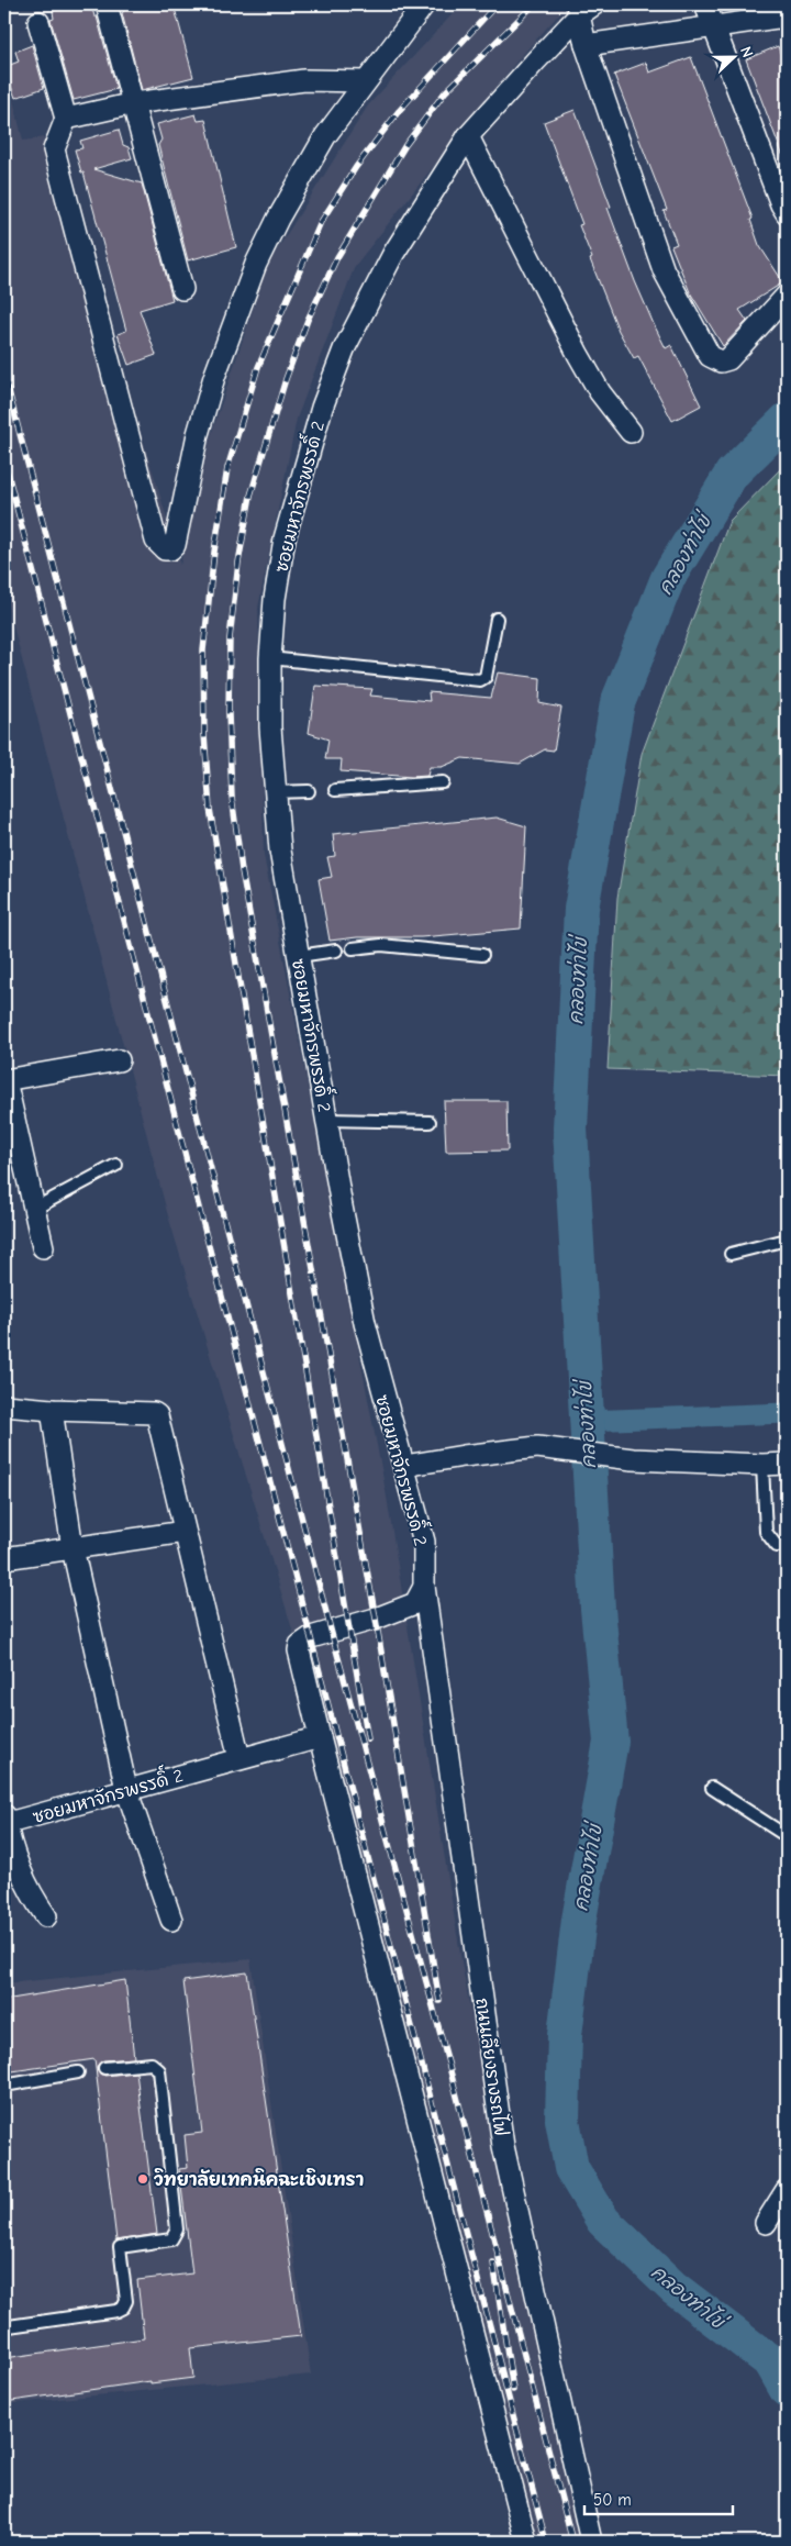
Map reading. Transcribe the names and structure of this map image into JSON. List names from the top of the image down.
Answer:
{
  "streets": {
    "street": ["ซอยมหาจักรพรรดิ์ 2", "ถนนเลียงรางรถไฟ"]
  },
  "crossings": [
    ["ซอยมหาจักรพรรดิ์ 2", "ถนนเลียงรางรถไฟ"]
  ],
  "water": ["คลองท่าไข่"],
  "places": ["วิทยาลัยเทคนิคฉะเชิงเทรา"],
  "scale_bar": "50 m",
  "north": "right"
}
